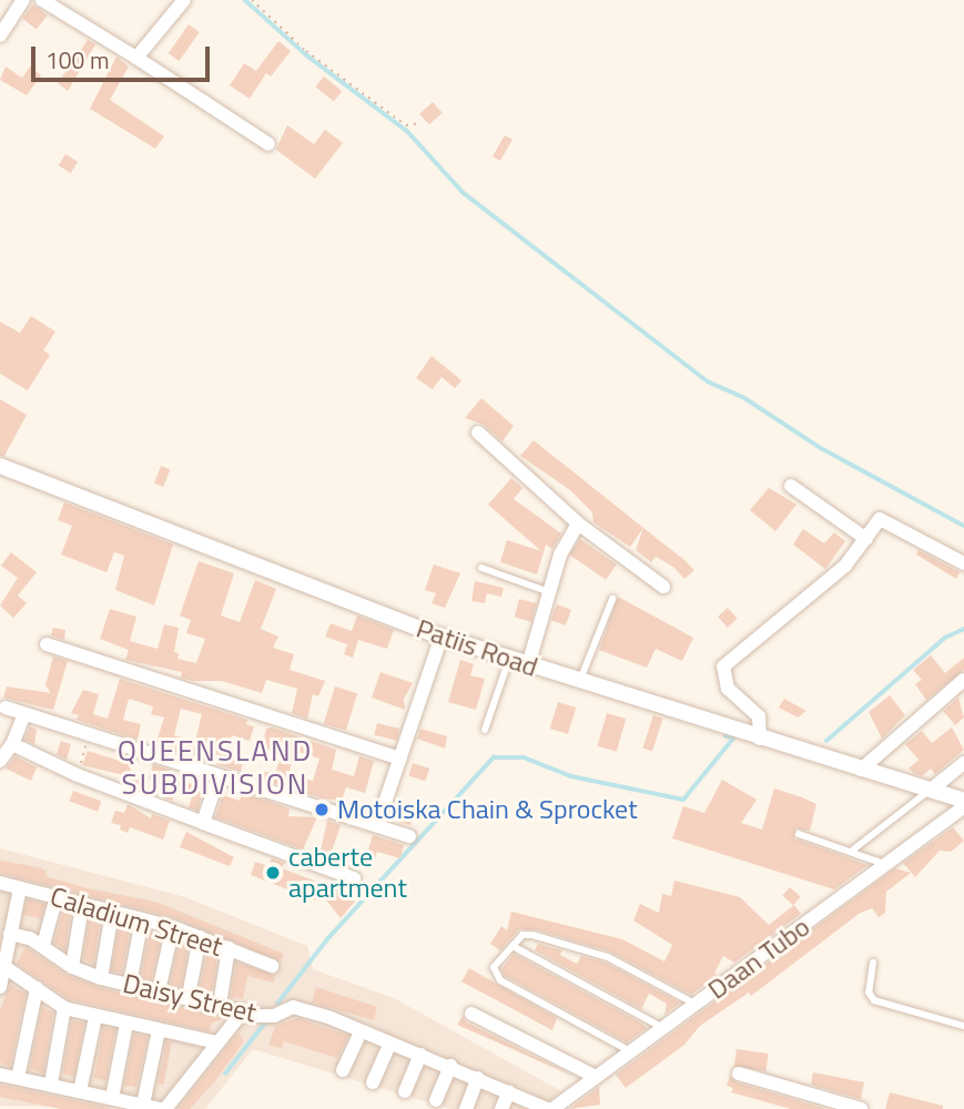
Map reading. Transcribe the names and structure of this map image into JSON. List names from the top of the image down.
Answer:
{
  "streets": {
    "street": [
      "Patiis Road",
      "Caladium Street",
      "Daan Tubo",
      "Daisy Street"
    ]
  },
  "crossings": [
    ["Patiis Road", "Daan Tubo"],
    ["Daan Tubo", "Daisy Street"]
  ],
  "districts": ["QUEENSLAND SUBDIVISION"],
  "places": ["Motoiska Chain & Sprocket", "caberte apartment"],
  "scale_bar": "100 m"
}
